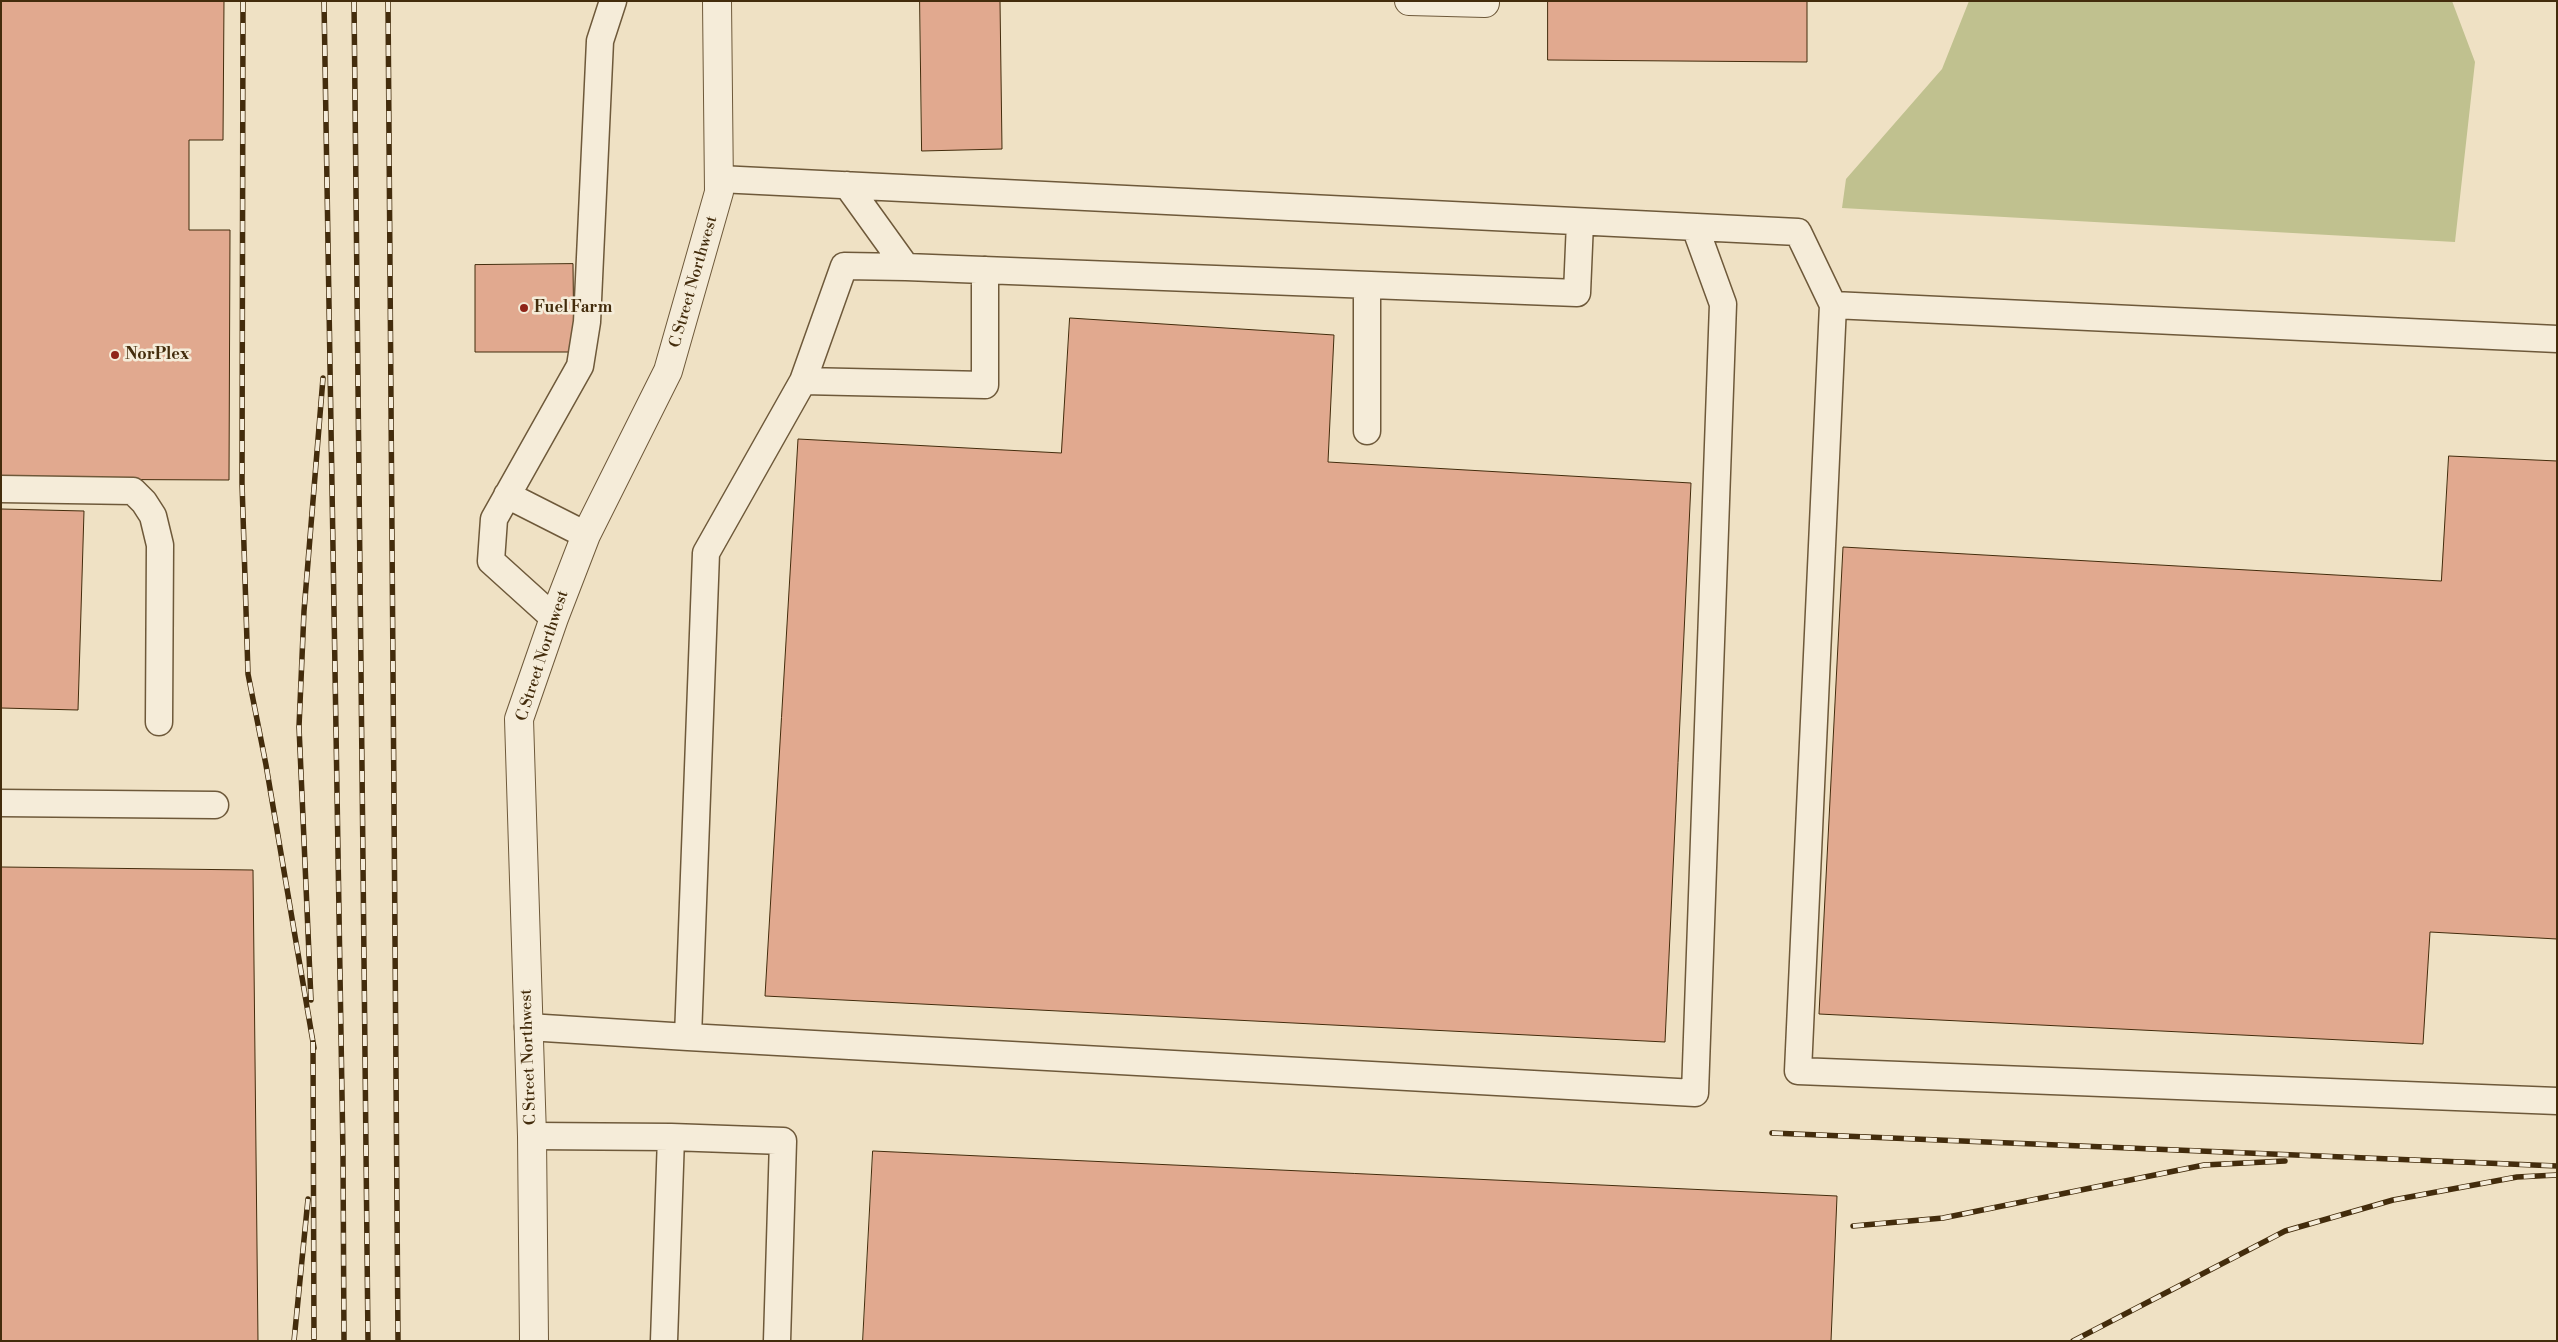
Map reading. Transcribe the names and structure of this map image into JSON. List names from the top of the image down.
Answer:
{
  "streets": {
    "street": ["C Street Northwest"]
  },
  "places": ["Fuel Farm", "NorPlex"]
}
